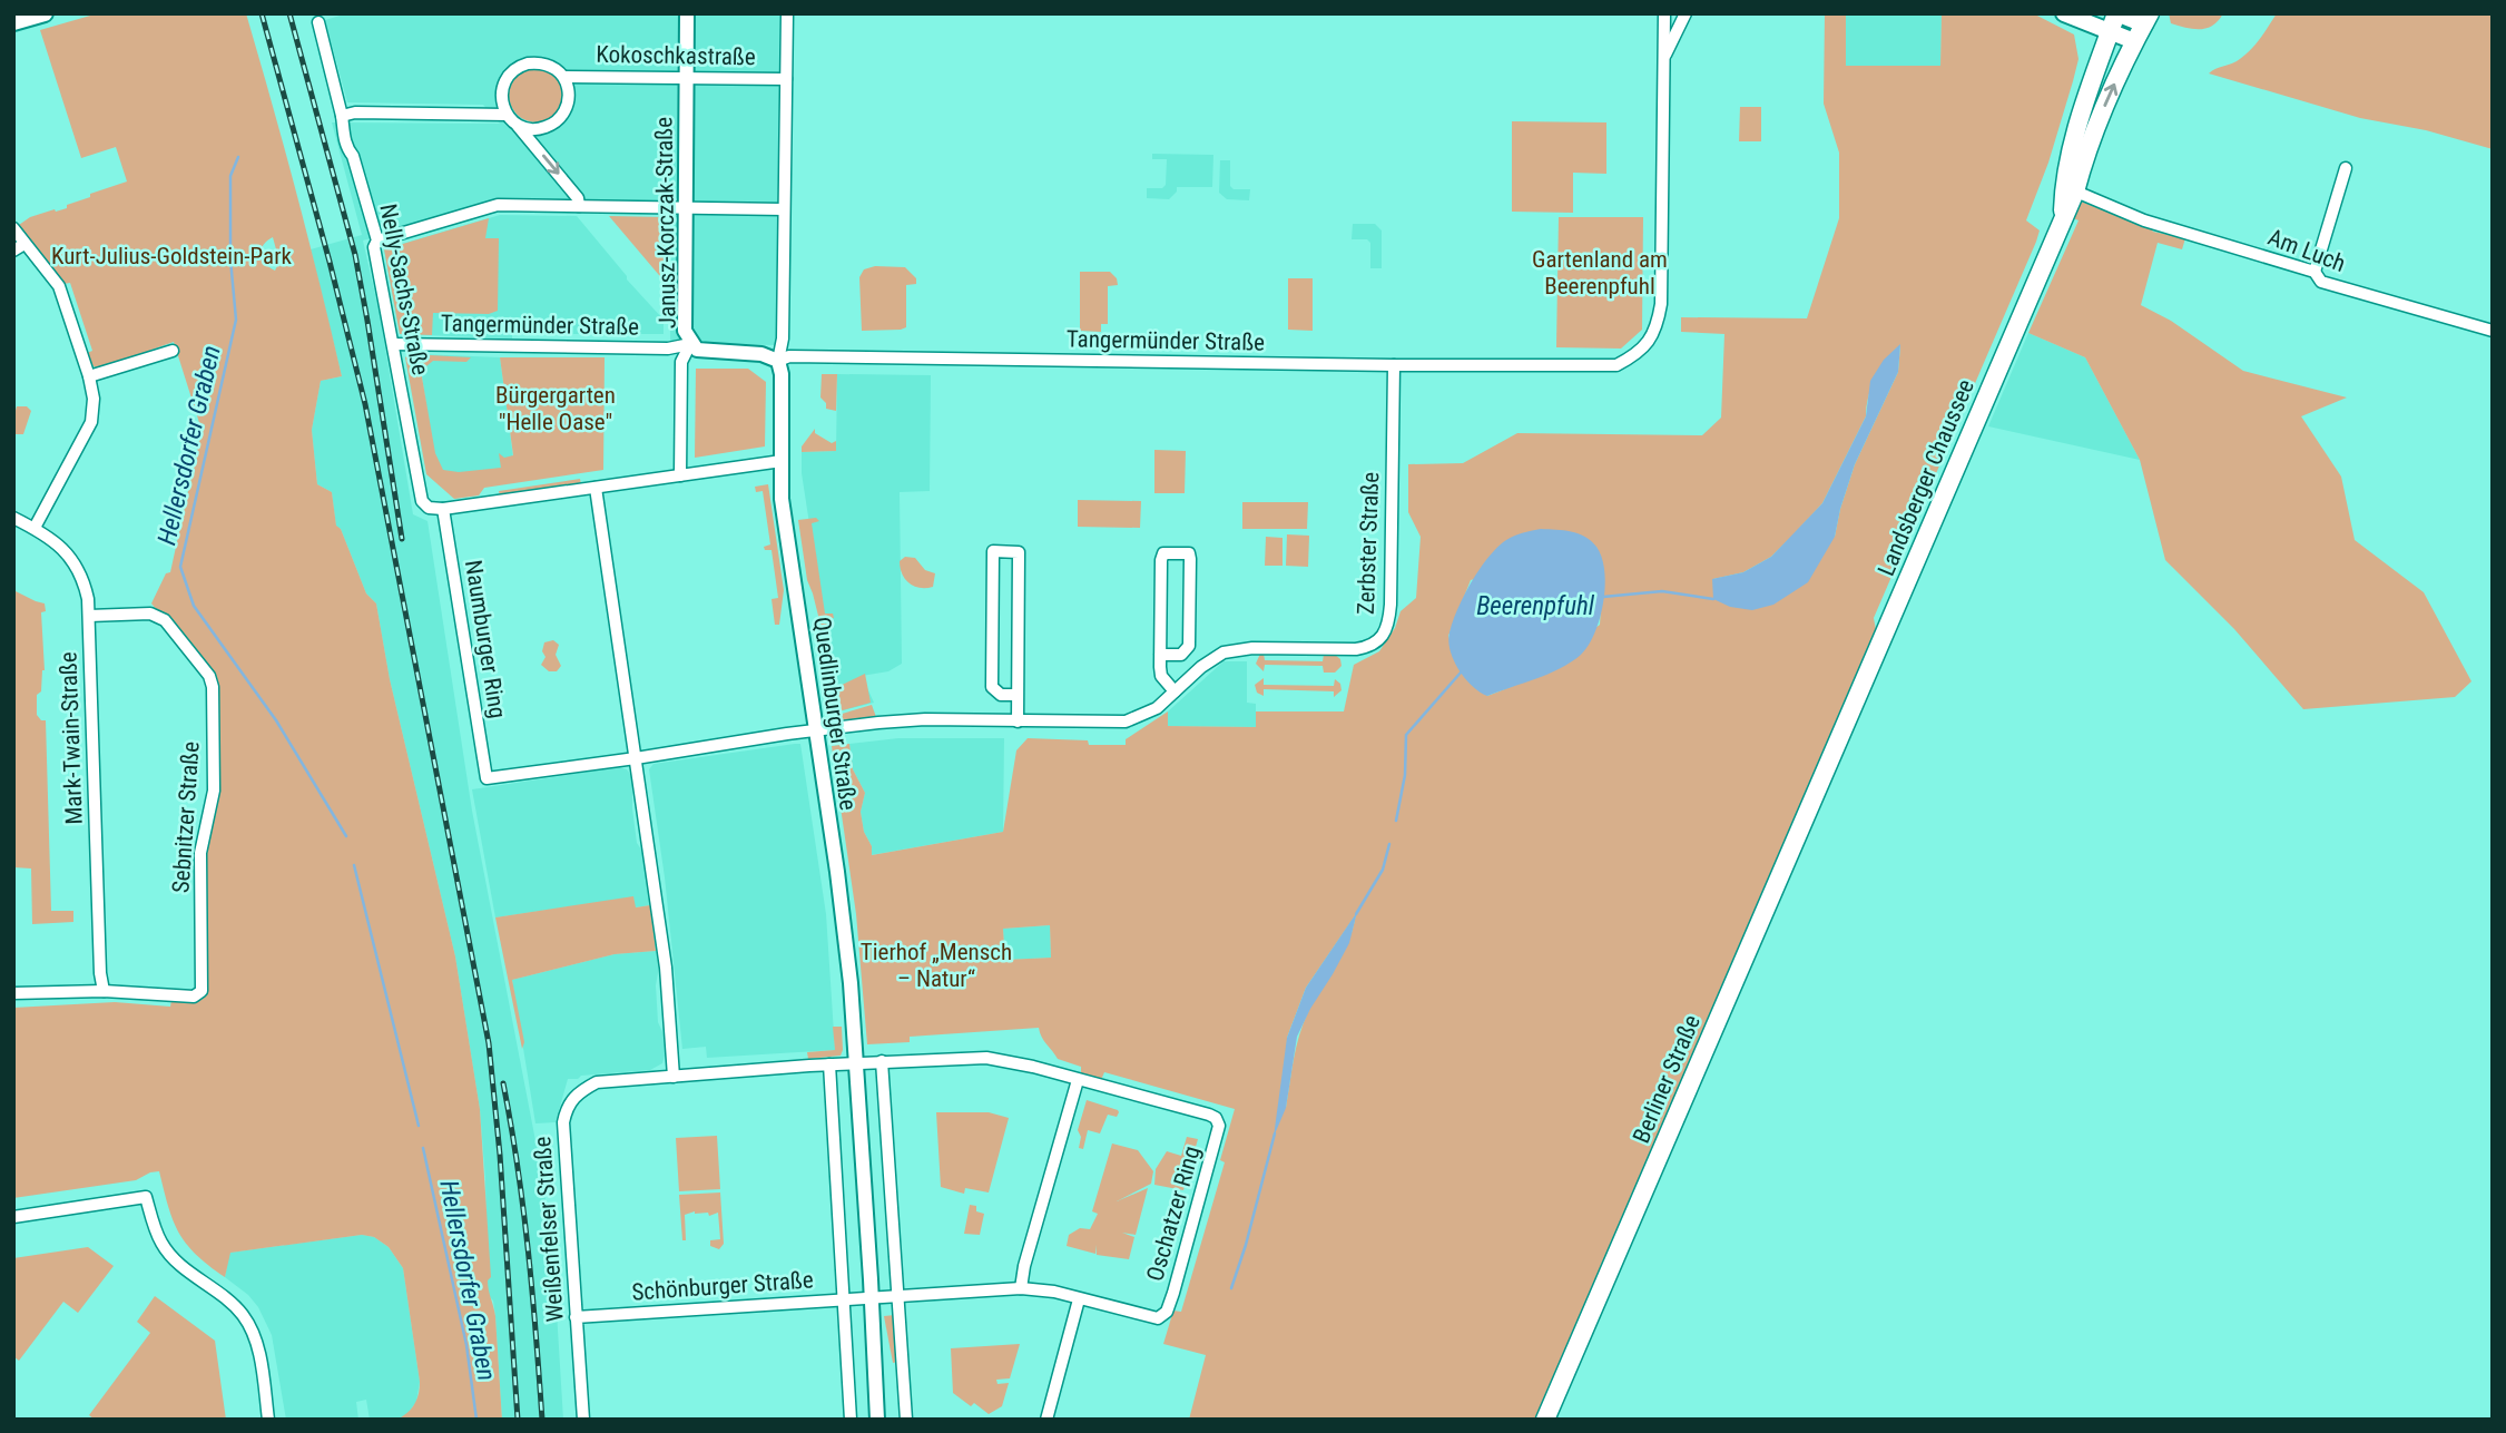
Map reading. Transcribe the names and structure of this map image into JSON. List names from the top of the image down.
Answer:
{
  "streets": {
    "main road": ["Landsberger Chaussee", "Berliner Straße"],
    "street": [
      "Kokoschkastraße",
      "Janusz-Korczak-Straße",
      "Am Luch",
      "Nelly-Sachs-Straße",
      "Tangermünder Straße",
      "Zerbster Straße",
      "Naumburger Ring",
      "Quedlinburger Straße",
      "Mark-Twain-Straße",
      "Sebnitzer Straße",
      "Oschatzer Ring",
      "Weißenfelser Straße",
      "Schönburger Straße"
    ]
  },
  "crossings": [
    ["Kokoschkastraße", "Janusz-Korczak-Straße"],
    ["Kokoschkastraße", "Quedlinburger Straße"],
    ["Janusz-Korczak-Straße", "Tangermünder Straße"],
    ["Am Luch", "Landsberger Chaussee"],
    ["Nelly-Sachs-Straße", "Tangermünder Straße"],
    ["Nelly-Sachs-Straße", "Naumburger Ring"],
    ["Tangermünder Straße", "Zerbster Straße"],
    ["Tangermünder Straße", "Quedlinburger Straße"],
    ["Landsberger Chaussee", "Berliner Straße"],
    ["Zerbster Straße", "Naumburger Ring"],
    ["Zerbster Straße", "Quedlinburger Straße"],
    ["Naumburger Ring", "Quedlinburger Straße"],
    ["Quedlinburger Straße", "Oschatzer Ring"],
    ["Quedlinburger Straße", "Weißenfelser Straße"],
    ["Quedlinburger Straße", "Schönburger Straße"],
    ["Mark-Twain-Straße", "Sebnitzer Straße"],
    ["Oschatzer Ring", "Weißenfelser Straße"],
    ["Oschatzer Ring", "Schönburger Straße"],
    ["Weißenfelser Straße", "Schönburger Straße"]
  ],
  "water": ["Hellersdorfer Graben", "Beerenpfuhl"],
  "parks": [
    "Kurt-Julius-Goldstein-Park",
    "Gartenland am Beerenpfuhl",
    "Bürgergarten \"Helle Oase\"",
    "Tierhof „Mensch – Natur“"
  ]
}
